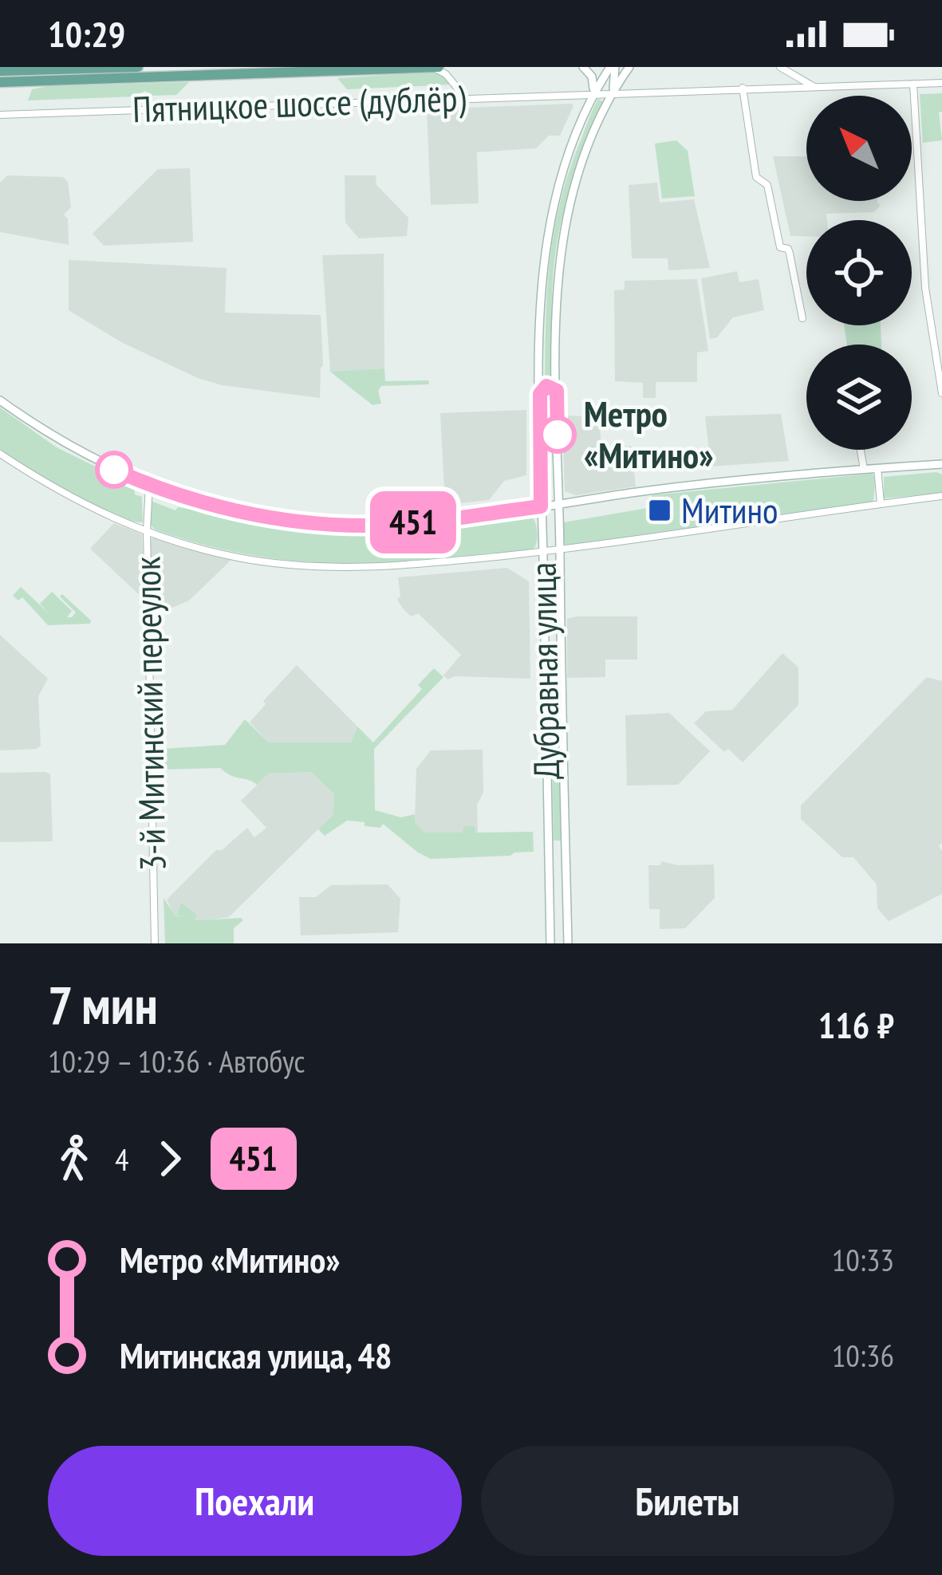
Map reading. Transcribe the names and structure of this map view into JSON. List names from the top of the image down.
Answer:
{
  "streets": {
    "main road": ["Дубравная улица"],
    "street": ["Пятницкое шоссе (дублёр)", "3-й Митинский переулок"]
  },
  "crossings": [
    ["Пятницкое шоссе (дублёр)", "Дубравная улица"]
  ],
  "places": {
    "other": ["Метро «Митино»"],
    "transit": ["Митино"]
  },
  "lines": ["bus line 451"],
  "north": "top left",
  "page": {
    "status": "10:29",
    "on_map": "451",
    "heading": ["7 мин", "10:29 – 10:36 · Автобус", "116 ₽"],
    "legs": ["4", "451"],
    "list": [
      {
        "name": "Метро «Митино»",
        "value": "10:33"
      },
      {
        "name": "Митинская улица, 48",
        "value": "10:36"
      }
    ],
    "buttons": ["Поехали", "Билеты"]
  }
}
